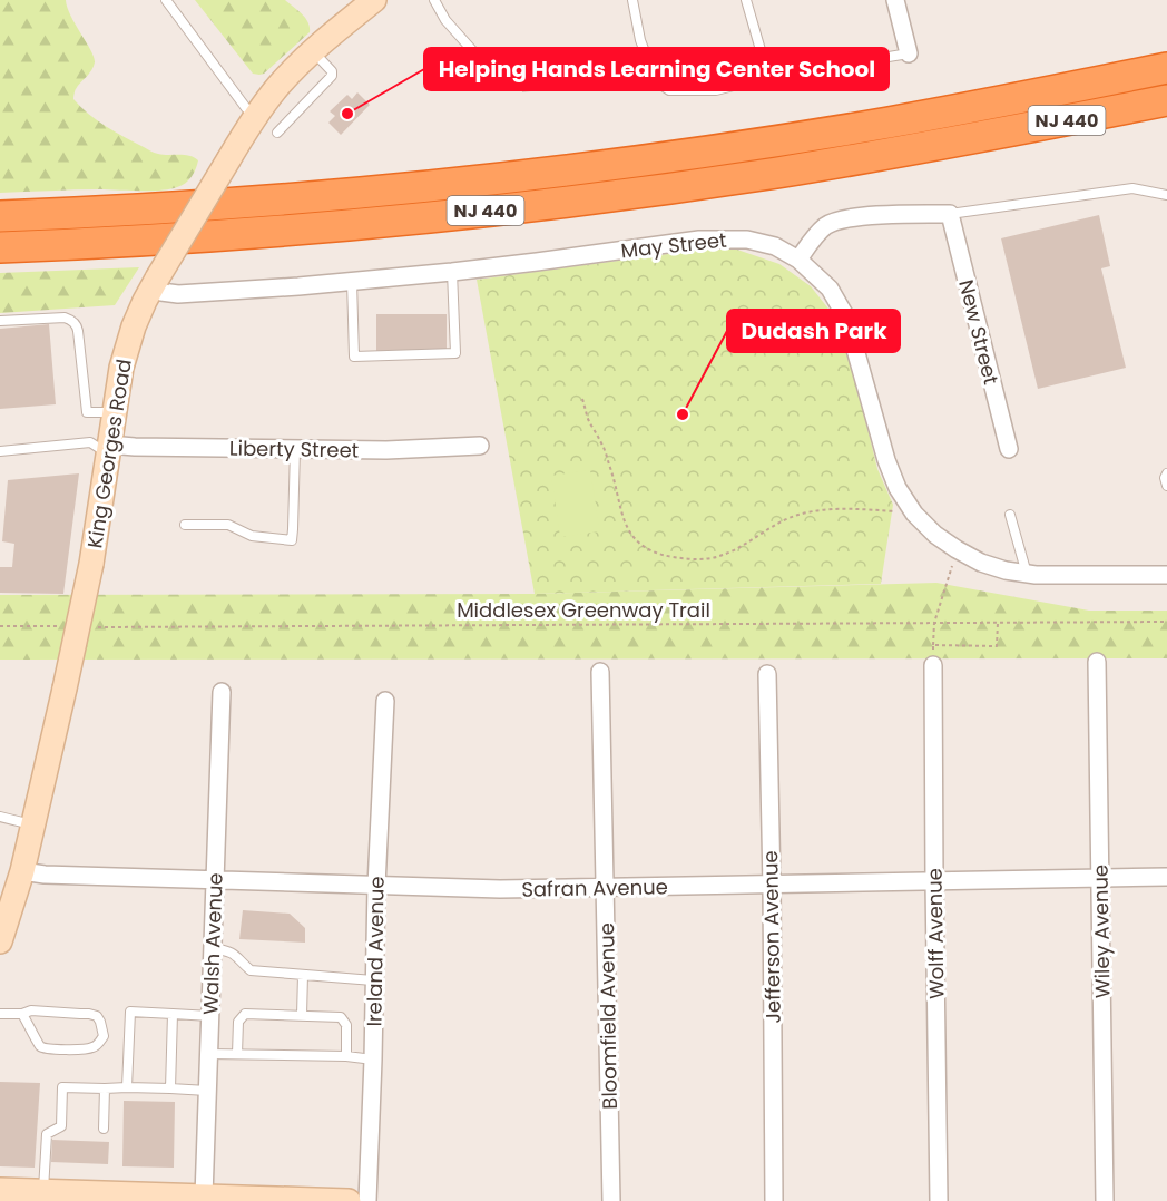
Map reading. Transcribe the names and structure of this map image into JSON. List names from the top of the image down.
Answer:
{
  "streets": {
    "highway": ["NJ 440"],
    "street": [
      "May Street",
      "New Street",
      "Liberty Street",
      "King Georges Road",
      "Safran Avenue",
      "Wiley Avenue",
      "Wolff Avenue",
      "Jefferson Avenue",
      "Walsh Avenue",
      "Ireland Avenue",
      "Bloomfield Avenue"
    ],
    "path": ["Middlesex Greenway Trail"]
  },
  "crossings": [
    ["May Street", "King Georges Road"],
    ["Liberty Street", "King Georges Road"],
    ["King Georges Road", "Safran Avenue"],
    ["Safran Avenue", "Wiley Avenue"],
    ["Safran Avenue", "Wolff Avenue"],
    ["Safran Avenue", "Jefferson Avenue"],
    ["Safran Avenue", "Walsh Avenue"],
    ["Safran Avenue", "Ireland Avenue"],
    ["Safran Avenue", "Bloomfield Avenue"]
  ],
  "places": ["Helping Hands Learning Center School", "Dudash Park"]
}
